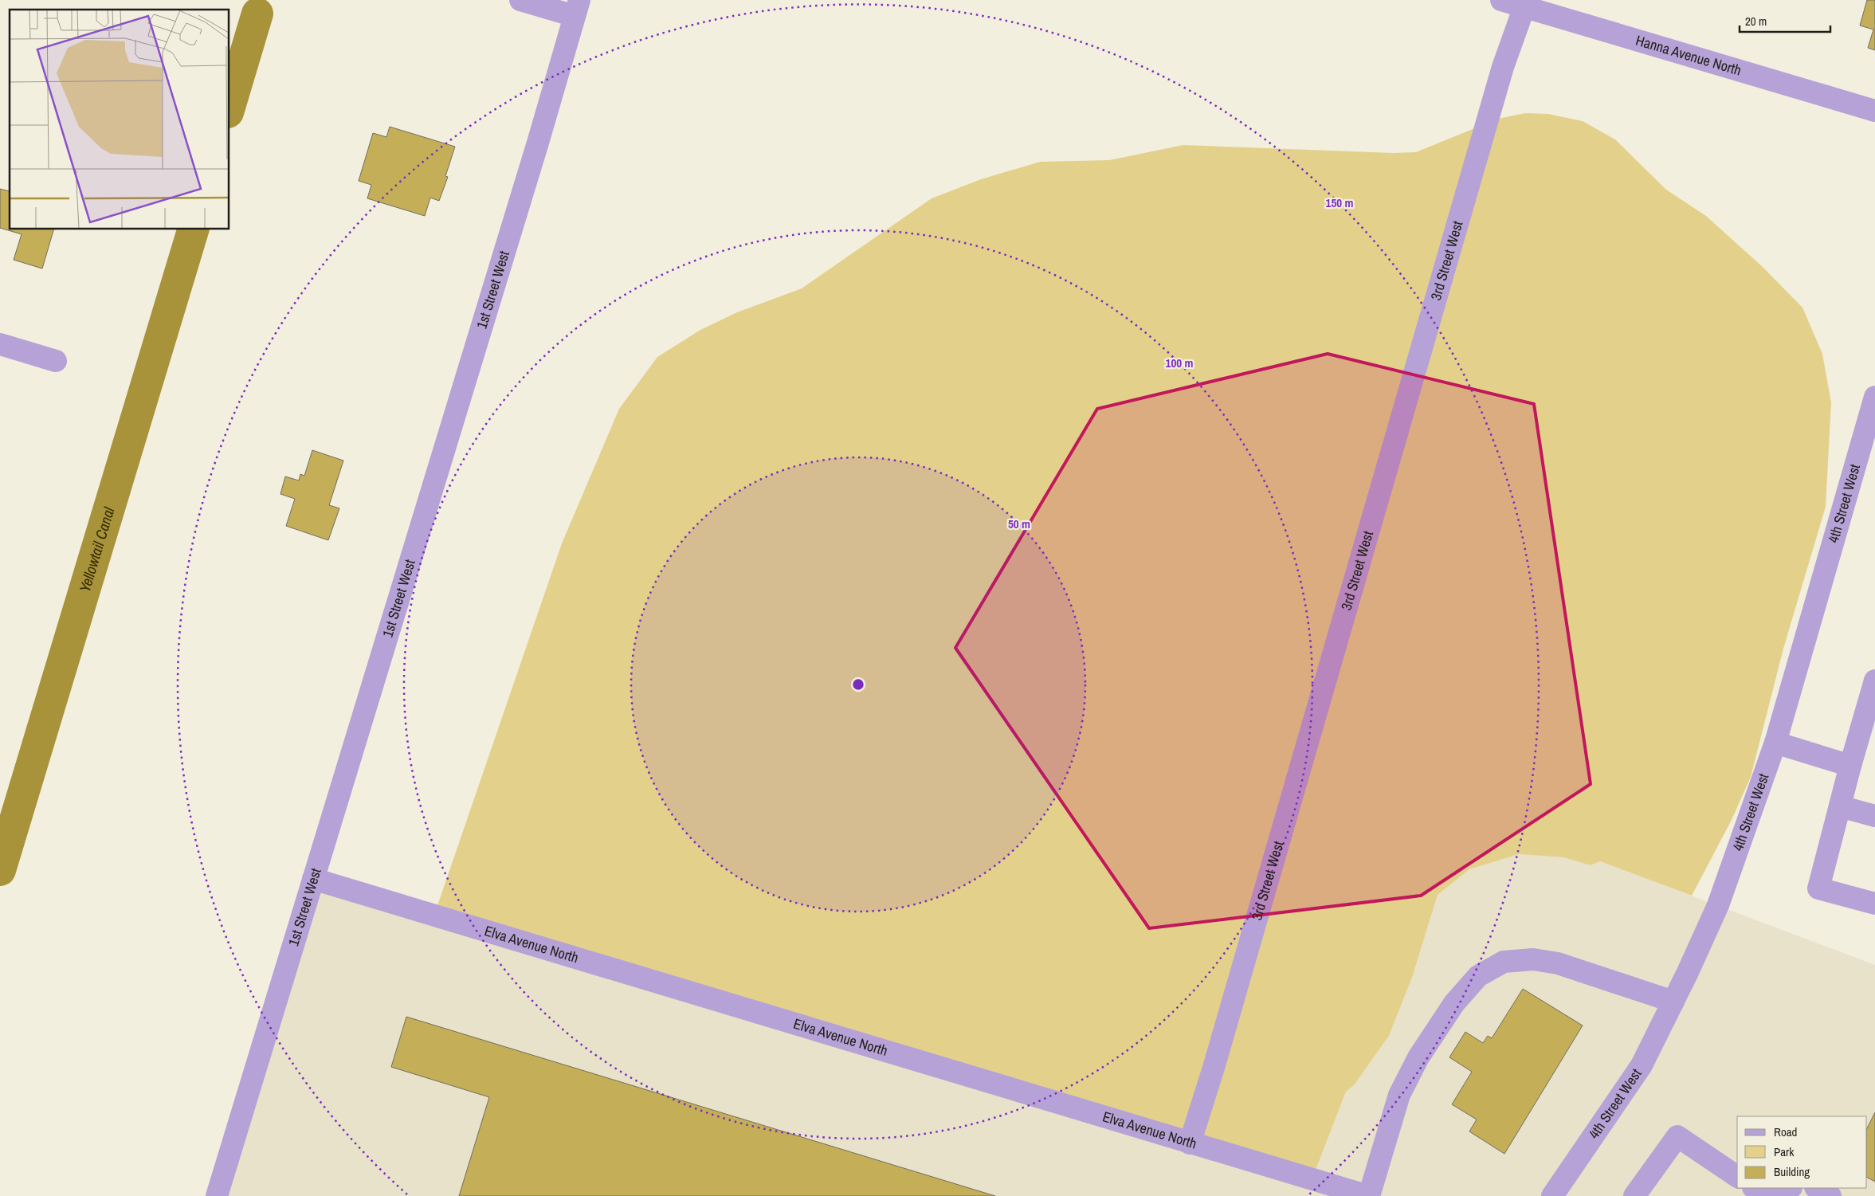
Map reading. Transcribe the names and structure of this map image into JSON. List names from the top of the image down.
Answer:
{
  "streets": {
    "street": [
      "Hanna Avenue North",
      "3rd Street West",
      "1st Street West",
      "4th Street West",
      "Elva Avenue North"
    ]
  },
  "crossings": [
    ["Hanna Avenue North", "3rd Street West"],
    ["3rd Street West", "Elva Avenue North"],
    ["1st Street West", "Elva Avenue North"]
  ],
  "water": ["Yellowtail Canal"],
  "legend": ["Road", "Park", "Building"],
  "scale_bar": "20 m",
  "rings": ["150 m", "100 m", "50 m"]
}
